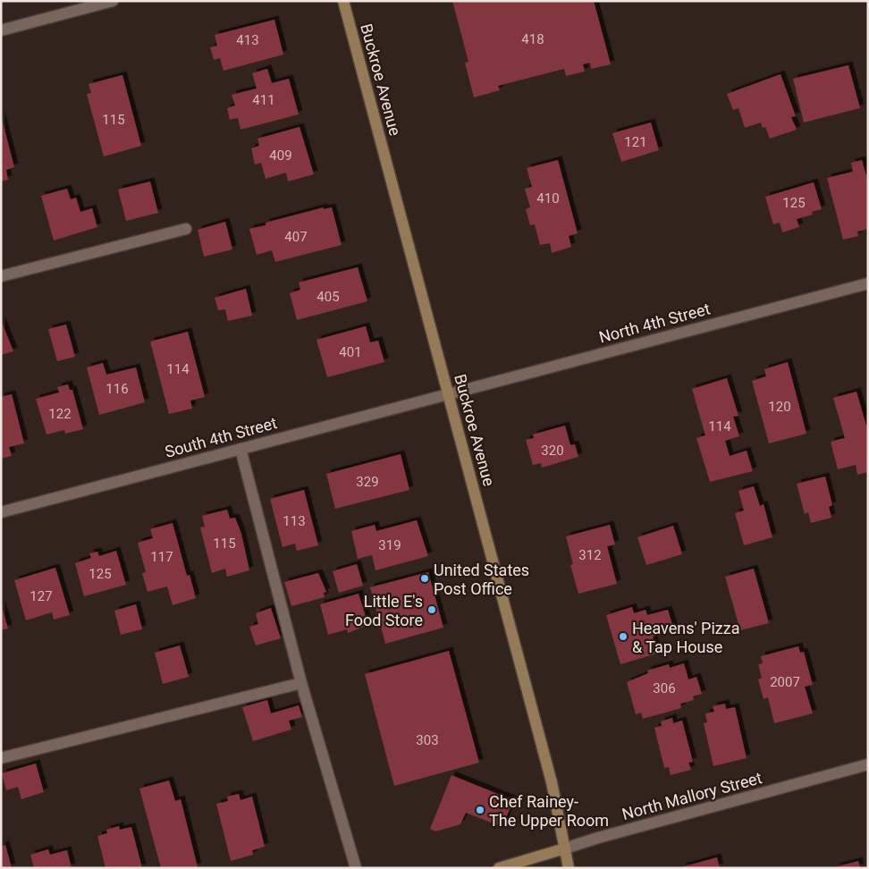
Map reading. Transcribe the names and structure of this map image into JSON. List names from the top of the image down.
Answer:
{
  "streets": {
    "street": [
      "Buckroe Avenue",
      "North 4th Street",
      "South 4th Street",
      "North Mallory Street"
    ]
  },
  "crossings": [
    ["Buckroe Avenue", "North 4th Street"],
    ["Buckroe Avenue", "South 4th Street"],
    ["Buckroe Avenue", "North Mallory Street"],
    ["North 4th Street", "South 4th Street"]
  ],
  "places": [
    "United States Post Office",
    "Little E's Food Store",
    "Heavens' Pizza & Tap House",
    "Chef Rainey- The Upper Room"
  ],
  "house_numbers": [
    "418",
    "413",
    "411",
    "115",
    "121",
    "409",
    "410",
    "125",
    "407",
    "405",
    "401",
    "114",
    "116",
    "120",
    "122",
    "114",
    "320",
    "329",
    "113",
    "115",
    "319",
    "312",
    "117",
    "125",
    "127",
    "2007",
    "306",
    "303"
  ]
}
